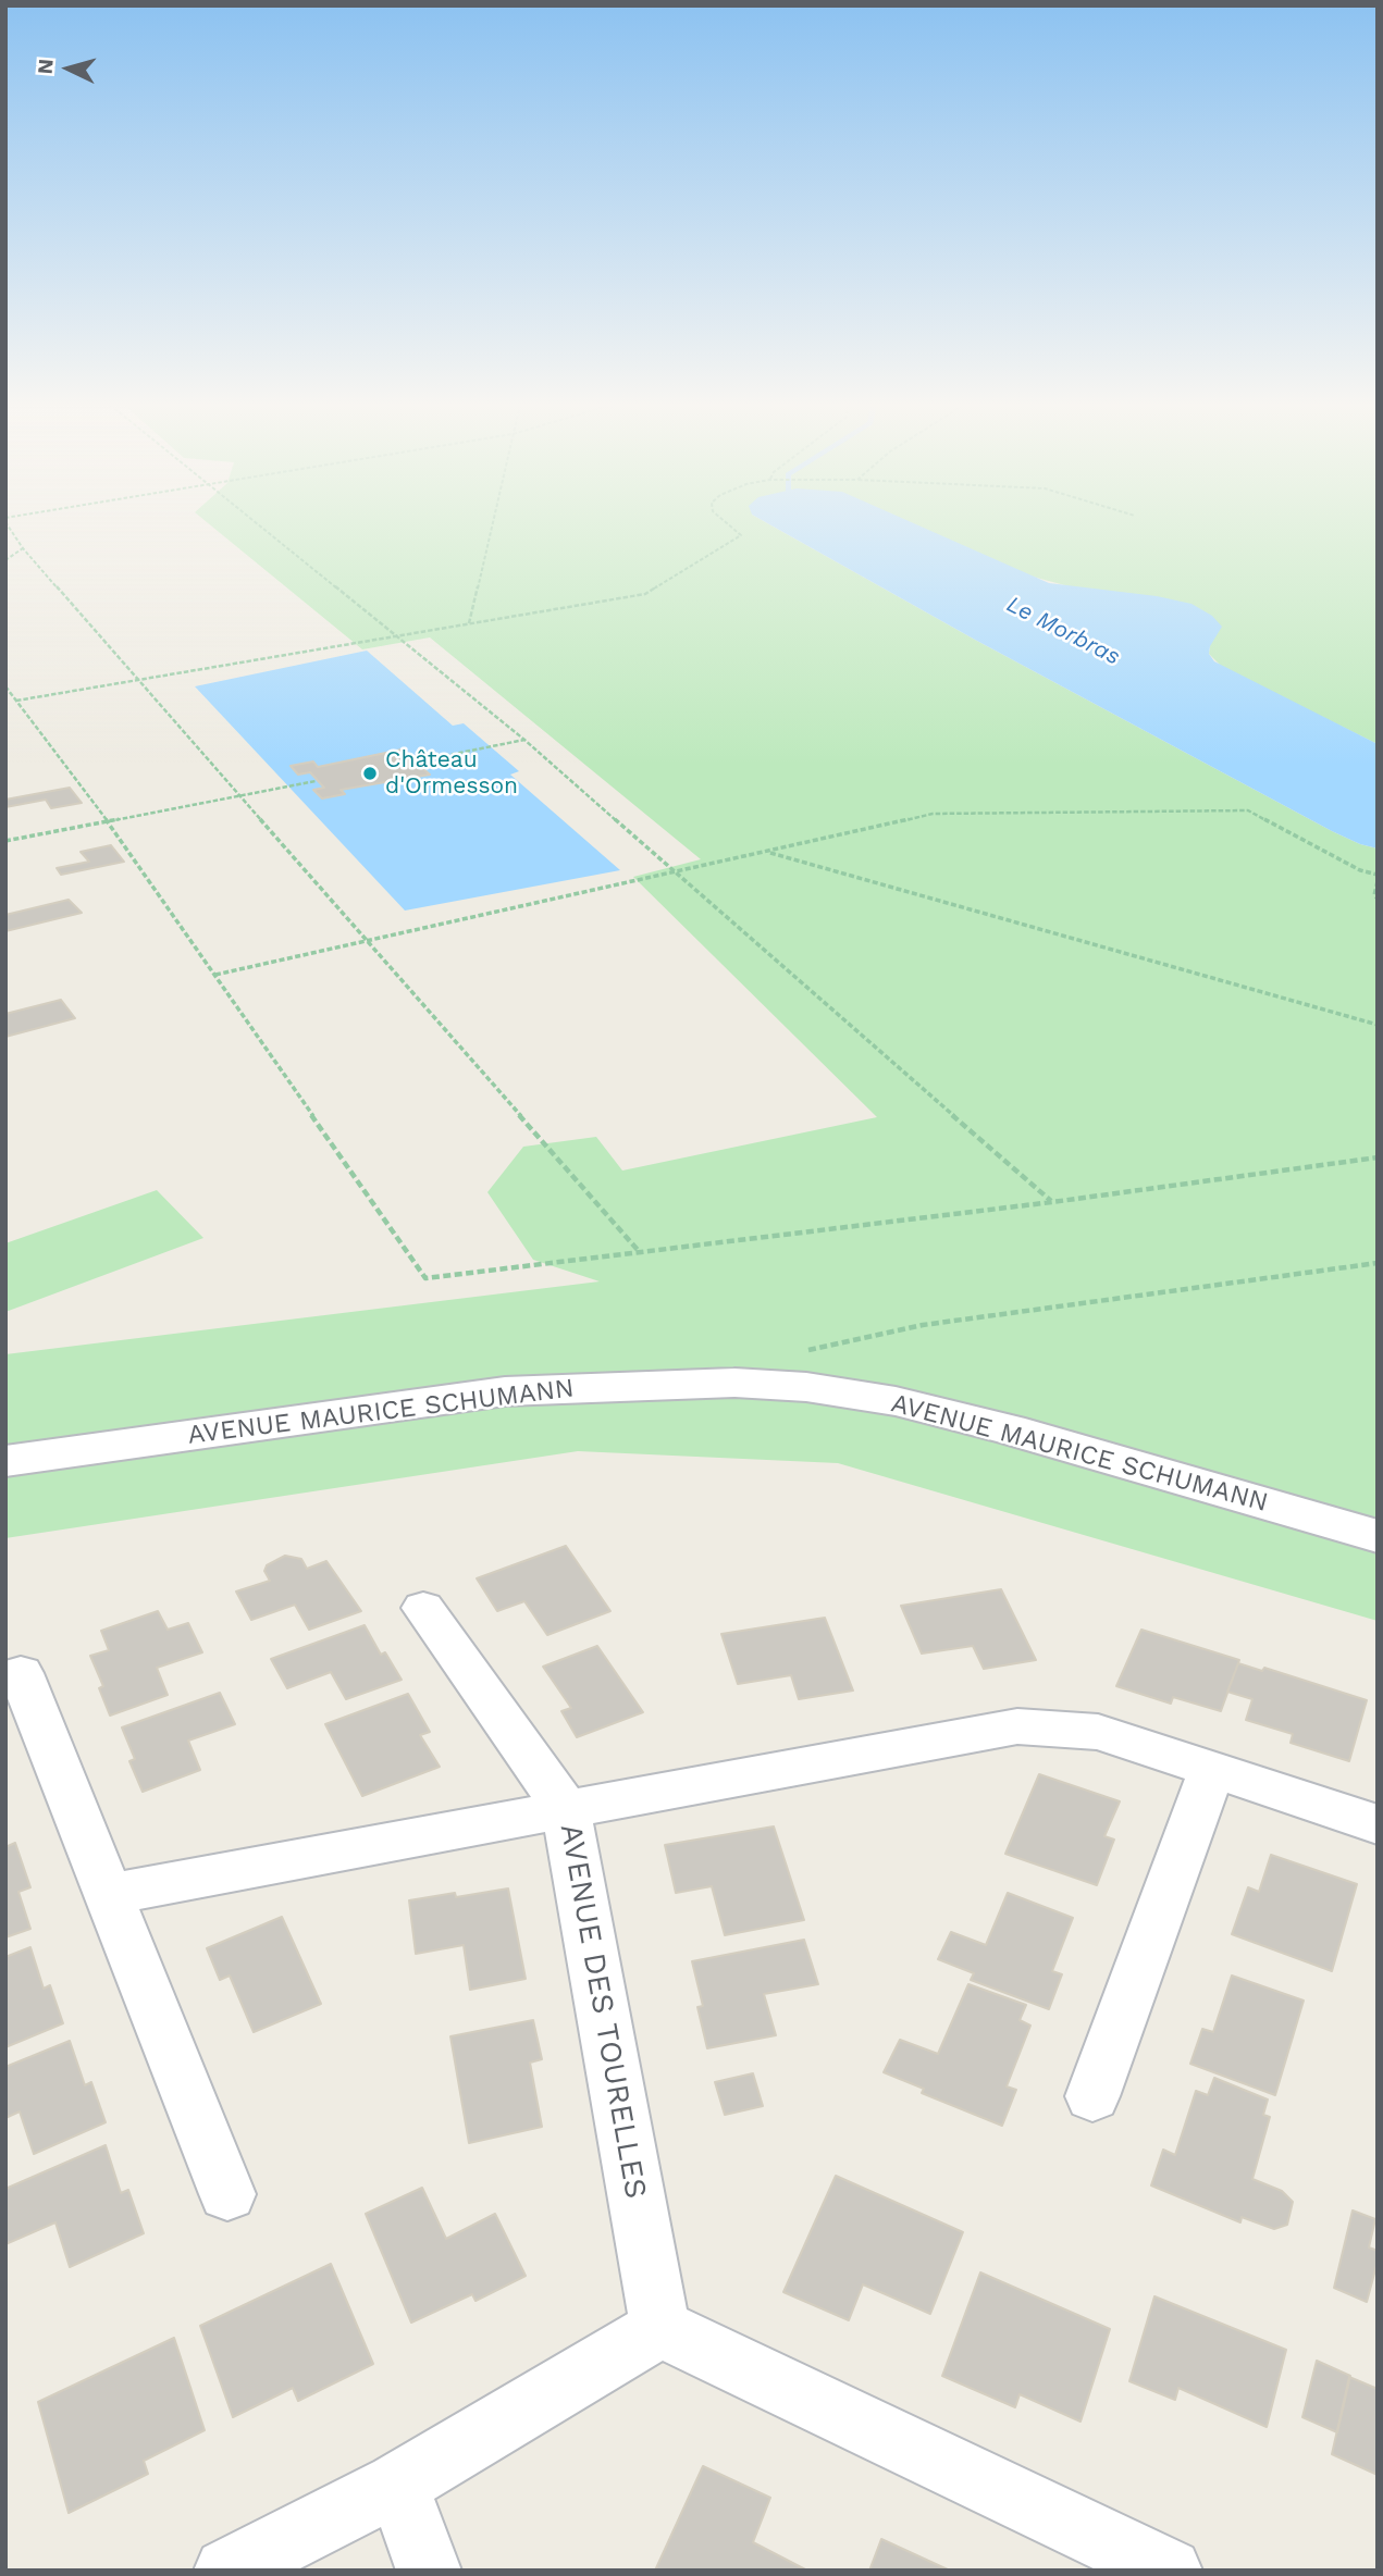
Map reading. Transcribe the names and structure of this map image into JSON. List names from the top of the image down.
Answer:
{
  "streets": {
    "street": ["AVENUE MAURICE SCHUMANN", "AVENUE DES TOURELLES"]
  },
  "water": ["Le Morbras"],
  "places": ["Château d'Ormesson"],
  "north": "left"
}
